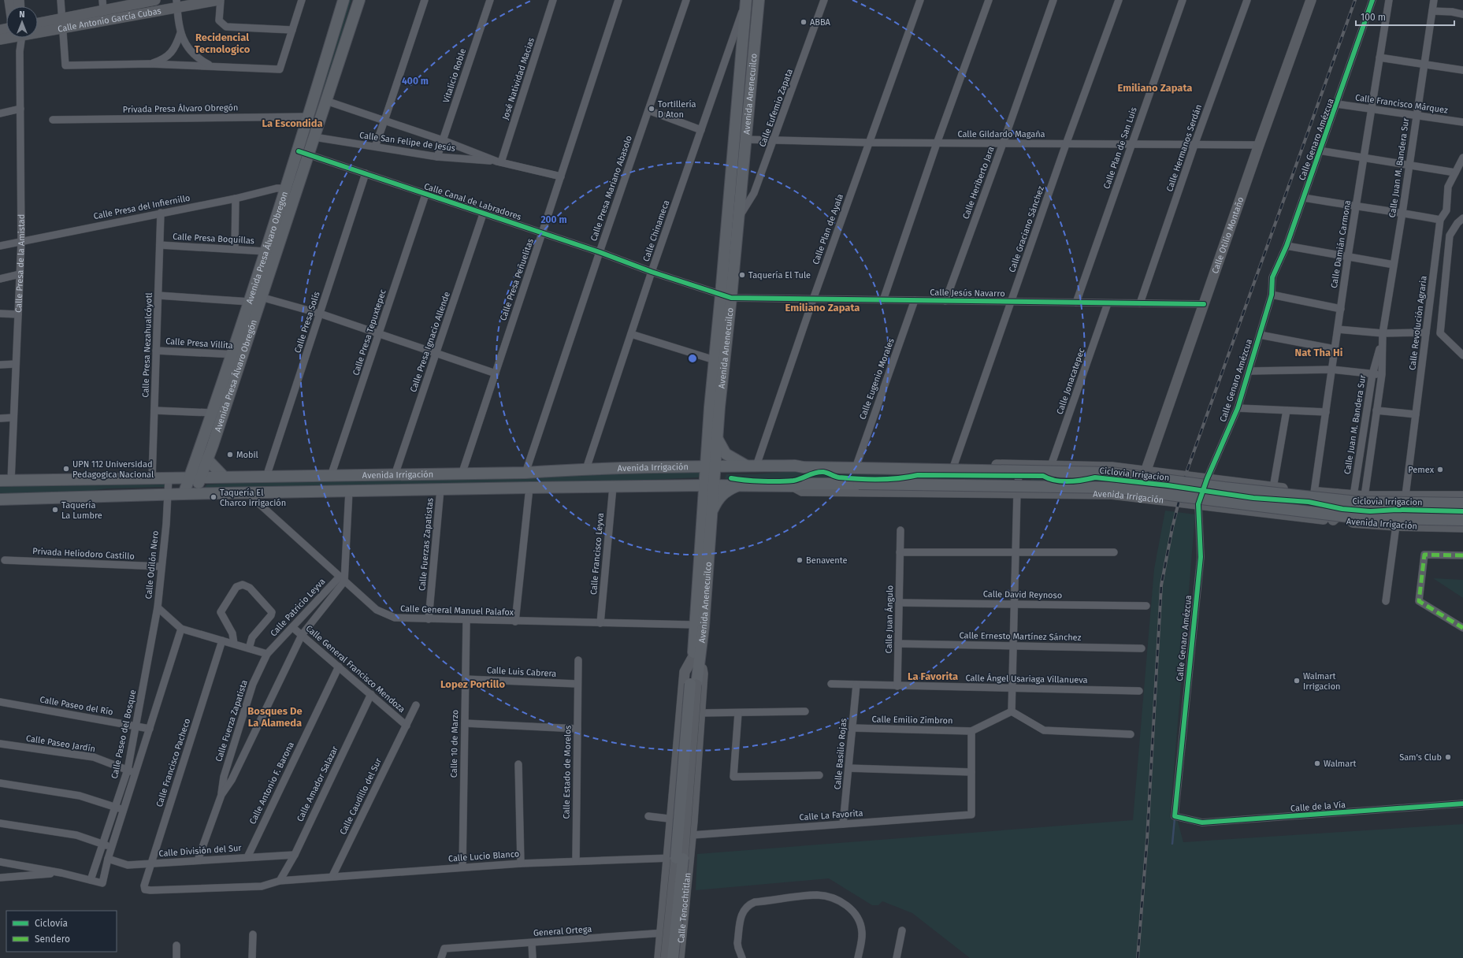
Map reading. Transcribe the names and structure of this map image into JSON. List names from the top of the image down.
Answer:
{
  "streets": {
    "main road": [
      "Avenida Anenecuilco",
      "Avenida Presa Álvaro Obregon",
      "Avenida Presa Álvaro Obregón",
      "Avenida Irrigación",
      "Calle Tenochtitlan"
    ],
    "street": [
      "Calle Antonio García Cubas",
      "Vitalicio Roble",
      "José Natividad Macias",
      "Calle Francisco Márquez",
      "Calle Eufemio Zapata",
      "Privada Presa Álvaro Obregón",
      "Calle Gildardo Magaña",
      "Calle Genaro Amézcua",
      "Calle San Felipe de Jesús",
      "Calle Plan de San Luis",
      "Calle Hermanos Serdán",
      "Calle Juan M. Bandera Sur",
      "Calle Heriberto Jara",
      "Calle Presa Mariano Abasolo",
      "Calle Canal de Labradores",
      "Calle Presa del Infiernillo",
      "Calle Plan de Ayala",
      "Calle Graciano Sánchez",
      "Calle Chinameca",
      "Calle Otilio Montaño",
      "Calle Presa Boquillas",
      "Calle Damián Carmona",
      "Calle Presa de la Amistad",
      "Calle Presa Peñuelitas",
      "Calle Jesús Navarro",
      "Calle Presa Solís",
      "Calle Revolución Agraria",
      "Calle Presa Tepuxtepec",
      "Calle Presa Ignacio Allende",
      "Calle Presa Villita",
      "Calle Presa Nezahualcóyotl",
      "Calle Eugenio Morales",
      "Calle Jonacatepec",
      "Calle Fuerzas Zapatistas",
      "Privada Heliodoro Castillo",
      "Calle Francisco Leyva",
      "Calle Odilón Nero",
      "Calle David Reynoso",
      "Calle Patricio Leyva",
      "Calle General Manuel Palafox",
      "Calle Juan Ángulo",
      "Calle Ernesto Martínez Sánchez",
      "Calle General Francisco Mendoza",
      "Calle Luis Cabrera",
      "Calle Ángel Usariaga Villanueva",
      "Calle Paseo del Río",
      "Calle Emilio Zimbron",
      "Calle Fuerza Zapatista",
      "Calle Paseo del Bosque",
      "Calle Paseo Jardín",
      "Calle 10 de Marzo",
      "Calle Basilio Rojas",
      "Calle Francisco Pacheco",
      "Calle Estado de Morelos",
      "Calle Antonio F. Barona",
      "Calle Amador Salazar",
      "Calle Caudillo del Sur",
      "Calle de la Vía",
      "Calle La Favorita",
      "Calle División del Sur",
      "Calle Lucio Blanco",
      "General Ortega"
    ],
    "cycle path": ["Ciclovia Irrigacion"]
  },
  "crossings": [
    ["Vitalicio Roble", "Calle San Felipe de Jesús"],
    ["José Natividad Macias", "Calle San Felipe de Jesús"],
    ["Avenida Anenecuilco", "Calle Eufemio Zapata"],
    ["Avenida Anenecuilco", "Calle Gildardo Magaña"],
    ["Avenida Anenecuilco", "Calle Canal de Labradores"],
    ["Avenida Anenecuilco", "Calle Chinameca"],
    ["Avenida Anenecuilco", "Calle Jesús Navarro"],
    ["Avenida Anenecuilco", "Avenida Irrigación"],
    ["Avenida Anenecuilco", "Calle General Manuel Palafox"],
    ["Avenida Anenecuilco", "Calle La Favorita"],
    ["Avenida Anenecuilco", "Calle Lucio Blanco"],
    ["Avenida Anenecuilco", "Calle Tenochtitlan"],
    ["Calle Francisco Márquez", "Calle Genaro Amézcua"],
    ["Calle Francisco Márquez", "Calle Juan M. Bandera Sur"],
    ["Calle Francisco Márquez", "Calle Damián Carmona"],
    ["Calle Eufemio Zapata", "Calle Gildardo Magaña"],
    ["Privada Presa Álvaro Obregón", "Avenida Presa Álvaro Obregon"],
    ["Calle Gildardo Magaña", "Calle Plan de San Luis"],
    ["Calle Gildardo Magaña", "Calle Hermanos Serdán"],
    ["Calle Gildardo Magaña", "Calle Heriberto Jara"],
    ["Calle Gildardo Magaña", "Calle Plan de Ayala"],
    ["Calle Gildardo Magaña", "Calle Graciano Sánchez"],
    ["Calle Gildardo Magaña", "Calle Otilio Montaño"],
    ["Calle Genaro Amézcua", "Avenida Irrigación"],
    ["Calle Genaro Amézcua", "Calle de la Vía"],
    ["Calle San Felipe de Jesús", "Calle Presa Peñuelitas"],
    ["Calle San Felipe de Jesús", "Avenida Presa Álvaro Obregón"],
    ["Calle Plan de San Luis", "Calle Jesús Navarro"],
    ["Calle Hermanos Serdán", "Calle Jesús Navarro"],
    ["Calle Juan M. Bandera Sur", "Avenida Irrigación"],
    ["Calle Heriberto Jara", "Calle Jesús Navarro"],
    ["Calle Presa Mariano Abasolo", "Calle Canal de Labradores"],
    ["Calle Presa Mariano Abasolo", "Avenida Irrigación"],
    ["Calle Canal de Labradores", "Calle Chinameca"],
    ["Calle Canal de Labradores", "Avenida Presa Álvaro Obregon"],
    ["Calle Canal de Labradores", "Calle Presa Peñuelitas"],
    ["Calle Canal de Labradores", "Calle Jesús Navarro"],
    ["Calle Canal de Labradores", "Calle Presa Solís"],
    ["Calle Canal de Labradores", "Calle Presa Tepuxtepec"],
    ["Calle Canal de Labradores", "Calle Presa Ignacio Allende"],
    ["Calle Canal de Labradores", "Avenida Presa Álvaro Obregón"],
    ["Calle Presa del Infiernillo", "Avenida Presa Álvaro Obregon"],
    ["Calle Presa del Infiernillo", "Calle Presa de la Amistad"],
    ["Calle Presa del Infiernillo", "Calle Presa Nezahualcóyotl"],
    ["Calle Plan de Ayala", "Calle Jesús Navarro"],
    ["Calle Plan de Ayala", "Avenida Irrigación"],
    ["Calle Graciano Sánchez", "Calle Jesús Navarro"],
    ["Calle Graciano Sánchez", "Avenida Irrigación"],
    ["Calle Chinameca", "Avenida Irrigación"],
    ["Calle Otilio Montaño", "Calle Jesús Navarro"],
    ["Calle Otilio Montaño", "Avenida Irrigación"],
    ["Calle Presa Boquillas", "Avenida Presa Álvaro Obregon"],
    ["Calle Presa Boquillas", "Calle Presa Nezahualcóyotl"],
    ["Calle Damián Carmona", "Avenida Irrigación"],
    ["Avenida Presa Álvaro Obregon", "Calle Presa Villita"],
    ["Avenida Presa Álvaro Obregon", "Avenida Presa Álvaro Obregón"],
    ["Avenida Presa Álvaro Obregon", "Avenida Irrigación"],
    ["Calle Presa de la Amistad", "Avenida Irrigación"],
    ["Calle Presa Peñuelitas", "Avenida Irrigación"],
    ["Calle Jesús Navarro", "Calle Eugenio Morales"],
    ["Calle Jesús Navarro", "Calle Jonacatepec"],
    ["Calle Presa Solís", "Avenida Irrigación"],
    ["Calle Revolución Agraria", "Avenida Irrigación"],
    ["Calle Presa Tepuxtepec", "Avenida Irrigación"],
    ["Calle Presa Ignacio Allende", "Avenida Irrigación"],
    ["Calle Presa Villita", "Calle Presa Nezahualcóyotl"],
    ["Calle Presa Villita", "Avenida Presa Álvaro Obregón"],
    ["Calle Presa Nezahualcóyotl", "Avenida Irrigación"],
    ["Avenida Presa Álvaro Obregón", "Avenida Irrigación"],
    ["Calle Eugenio Morales", "Avenida Irrigación"],
    ["Calle Jonacatepec", "Avenida Irrigación"],
    ["Avenida Irrigación", "Calle Fuerzas Zapatistas"],
    ["Avenida Irrigación", "Calle Francisco Leyva"],
    ["Avenida Irrigación", "Calle Odilón Nero"],
    ["Avenida Irrigación", "Calle General Manuel Palafox"],
    ["Calle Fuerzas Zapatistas", "Calle General Manuel Palafox"],
    ["Privada Heliodoro Castillo", "Calle Odilón Nero"],
    ["Calle Francisco Leyva", "Calle General Manuel Palafox"],
    ["Calle Odilón Nero", "Calle Patricio Leyva"],
    ["Calle Odilón Nero", "Calle Fuerza Zapatista"],
    ["Calle Odilón Nero", "Calle Paseo del Bosque"],
    ["Calle Odilón Nero", "Calle Francisco Pacheco"],
    ["Calle David Reynoso", "Calle Juan Ángulo"],
    ["Calle Patricio Leyva", "Calle General Manuel Palafox"],
    ["Calle Patricio Leyva", "Calle General Francisco Mendoza"],
    ["Calle Patricio Leyva", "Calle Fuerza Zapatista"],
    ["Calle General Manuel Palafox", "Calle 10 de Marzo"],
    ["Calle Juan Ángulo", "Calle Ernesto Martínez Sánchez"],
    ["Calle Juan Ángulo", "Calle Ángel Usariaga Villanueva"],
    ["Calle General Francisco Mendoza", "Calle Antonio F. Barona"],
    ["Calle General Francisco Mendoza", "Calle Amador Salazar"],
    ["Calle General Francisco Mendoza", "Calle Caudillo del Sur"],
    ["Calle Luis Cabrera", "Calle 10 de Marzo"],
    ["Calle Luis Cabrera", "Calle Estado de Morelos"],
    ["Calle Ángel Usariaga Villanueva", "Calle Basilio Rojas"],
    ["Calle Paseo del Río", "Calle Paseo del Bosque"],
    ["Calle Emilio Zimbron", "Calle Basilio Rojas"],
    ["Calle Paseo del Bosque", "Calle Paseo Jardín"],
    ["Calle 10 de Marzo", "Calle Lucio Blanco"],
    ["Calle Basilio Rojas", "Calle La Favorita"],
    ["Calle Francisco Pacheco", "Calle División del Sur"],
    ["Calle Francisco Pacheco", "Calle Lucio Blanco"],
    ["Calle Estado de Morelos", "Calle Lucio Blanco"],
    ["Calle Antonio F. Barona", "Calle División del Sur"],
    ["Calle Amador Salazar", "Calle División del Sur"],
    ["Calle Amador Salazar", "Calle Lucio Blanco"],
    ["Calle Caudillo del Sur", "Calle Lucio Blanco"],
    ["Calle Lucio Blanco", "Calle Tenochtitlan"],
    ["Calle Tenochtitlan", "General Ortega"]
  ],
  "districts": [
    "Recidencial Tecnologico",
    "Emiliano Zapata",
    "La Escondida",
    "Emiliano Zapata",
    "Nat Tha Hi",
    "La Favorita",
    "Lopez Portillo",
    "Bosques De La Alameda"
  ],
  "places": [
    "ABBA",
    "Tortillería D Aton",
    "Taquería El Tule",
    "Mobil",
    "UPN 112 Universidad Pedagogica Nacional",
    "Pemex",
    "Taquería El Charco irrigación",
    "Taquería La Lumbre",
    "Benavente",
    "Walmart Irrigacion",
    "Sam's Club",
    "Walmart"
  ],
  "legend": ["Ciclovía", "Sendero"],
  "scale_bar": "100 m",
  "north": "top",
  "rings": ["400 m", "200 m"]
}
